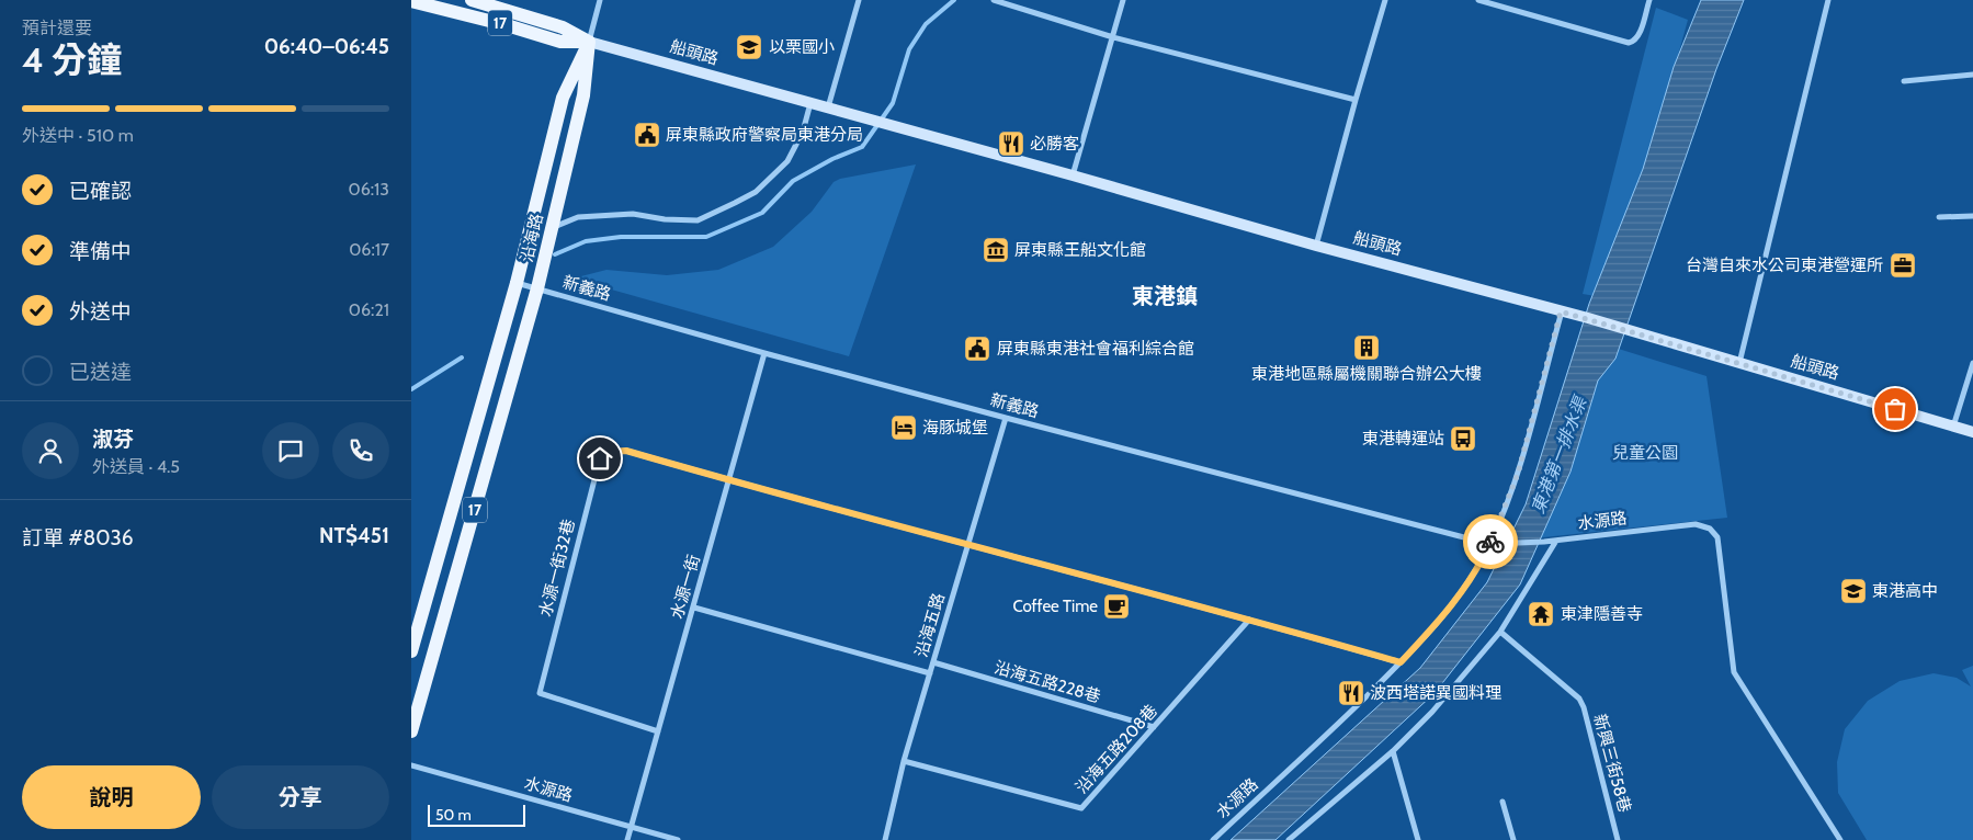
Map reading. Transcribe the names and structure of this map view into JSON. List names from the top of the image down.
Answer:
{
  "streets": {
    "main road": ["17", "船頭路", "沿海路"],
    "street": [
      "新義路",
      "水源路",
      "水源一街32巷",
      "水源一街",
      "沿海五路",
      "沿海五路228巷",
      "沿海五路208巷",
      "新興三街58巷"
    ]
  },
  "crossings": [
    ["船頭路", "沿海路"],
    ["船頭路", "水源路"],
    ["沿海路", "新義路"],
    ["新義路", "水源路"],
    ["新義路", "水源一街"],
    ["新義路", "沿海五路"],
    ["水源路", "水源一街"],
    ["水源路", "新興三街58巷"],
    ["水源一街32巷", "水源一街"],
    ["沿海五路", "沿海五路228巷"],
    ["沿海五路", "沿海五路208巷"],
    ["沿海五路228巷", "沿海五路208巷"]
  ],
  "districts": ["東港鎮"],
  "water": ["東港第一排水渠"],
  "parks": ["兒童公園"],
  "places": {
    "school or university": ["以栗國小", "東港高中"],
    "public building": ["屏東縣政府警察局東港分局", "屏東縣東港社會福利綜合館"],
    "restaurant": ["必勝客", "波西塔諾異國料理"],
    "museum": ["屏東縣王船文化館"],
    "office": ["台灣自來水公司東港營運所"],
    "building": ["東港地區縣屬機關聯合辦公大樓"],
    "hotel": ["海豚城堡"],
    "bus stop": ["東港轉運站"],
    "cafe": ["Coffee Time"],
    "temple": ["東津隱善寺"]
  },
  "scale_bar": "50 m",
  "page": {
    "heading": ["4 分鐘", "預計還要", "06:40–06:45"],
    "panel": [
      "淑芬",
      "外送員 · 4.5",
      "訂單 #8036",
      "NT$451"
    ],
    "bar": "外送中 · 510 m",
    "list": [
      ["已確認", "06:13"],
      ["準備中", "06:17"],
      ["外送中", "06:21"],
      "已送達"
    ],
    "buttons": ["說明", "分享"],
    "scale": "50 m"
  }
}
